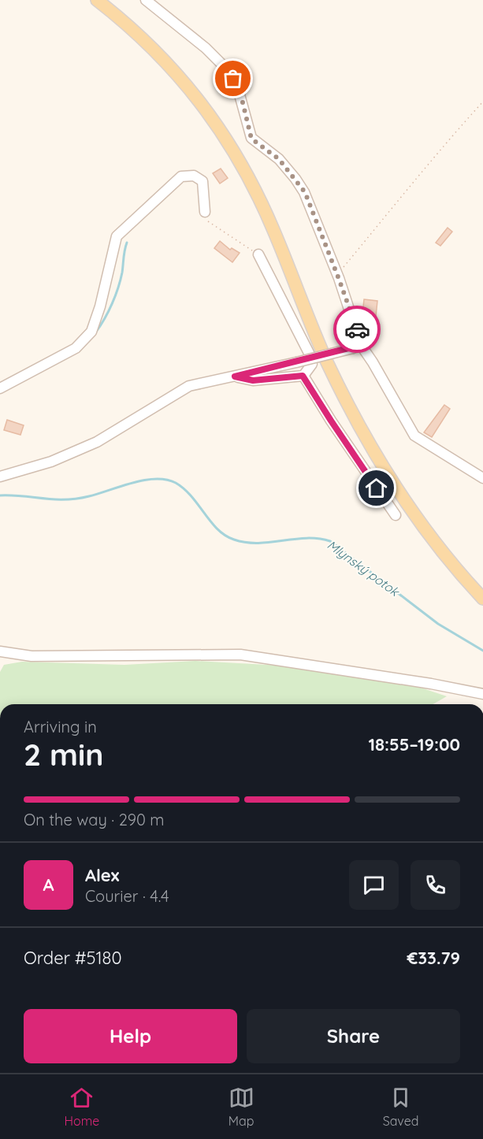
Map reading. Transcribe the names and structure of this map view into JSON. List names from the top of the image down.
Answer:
{
  "water": ["Mlynský potok"],
  "page": {
    "heading": ["2 min", "Arriving in", "18:55–19:00"],
    "panel": [
      "Alex",
      "Courier · 4.4",
      "Order #5180",
      "€33.79"
    ],
    "bar": "On the way · 290 m",
    "round": "A",
    "buttons": ["Help", "Share"],
    "tabs": ["Home", "Map", "Saved"]
  }
}
